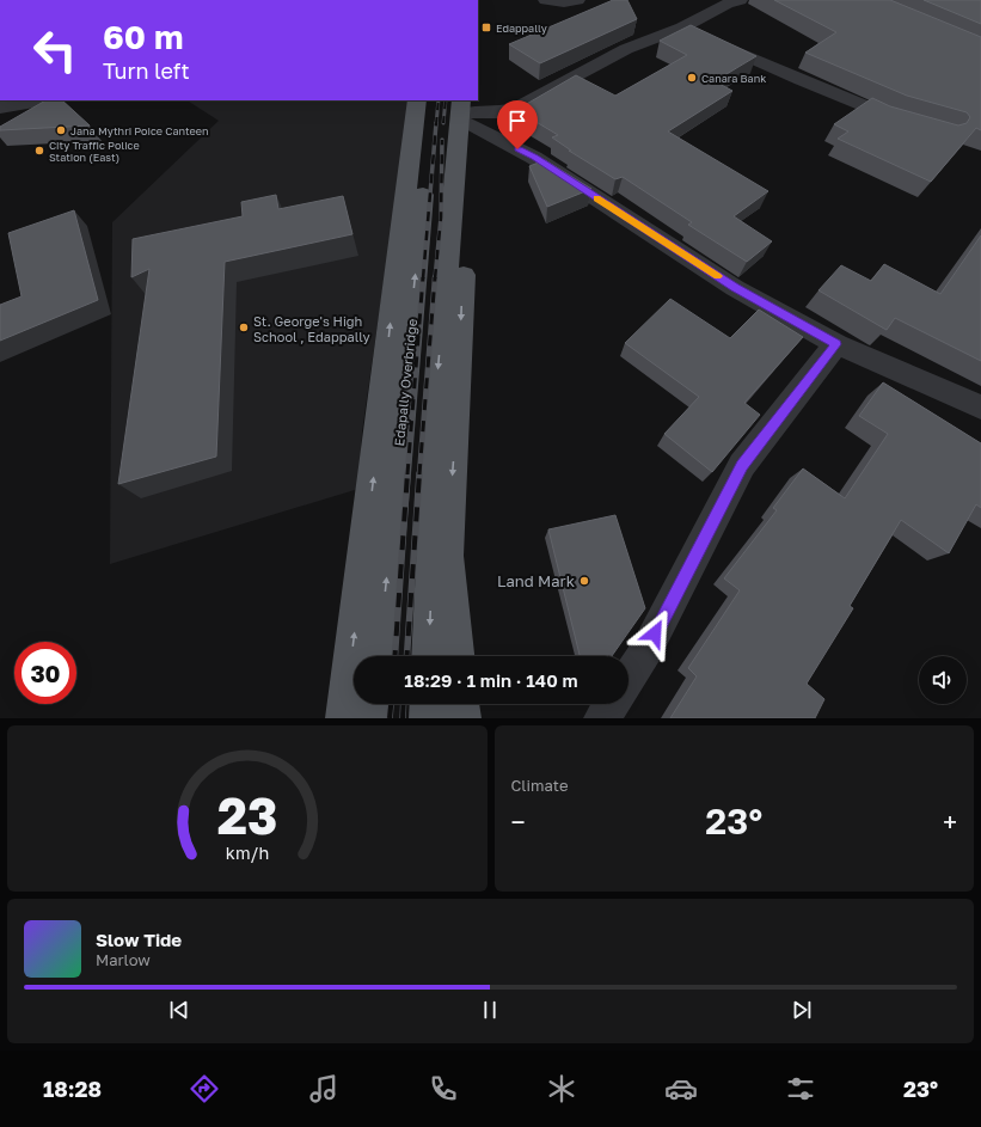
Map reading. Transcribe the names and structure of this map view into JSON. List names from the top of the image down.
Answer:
{
  "streets": {
    "main road": ["Edapally Overbridge"]
  },
  "places": {
    "transit": ["Edappally"],
    "other": [
      "Canara Bank",
      "Jana Mythri Poice Canteen",
      "City Traffic Police Station (East)",
      "St. George's High School , Edappally",
      "Land Mark"
    ]
  },
  "page": {
    "turn": ["60 m", "Turn left"],
    "limit": "30",
    "trip": "18:29 · 1 min · 140 m",
    "tile": "Climate",
    "heat": ["−", "23°", "+"],
    "song": ["Slow Tide", "Marlow"],
    "tabs": ["18:28", "23°"],
    "gauge": ["23", "km/h"]
  }
}
